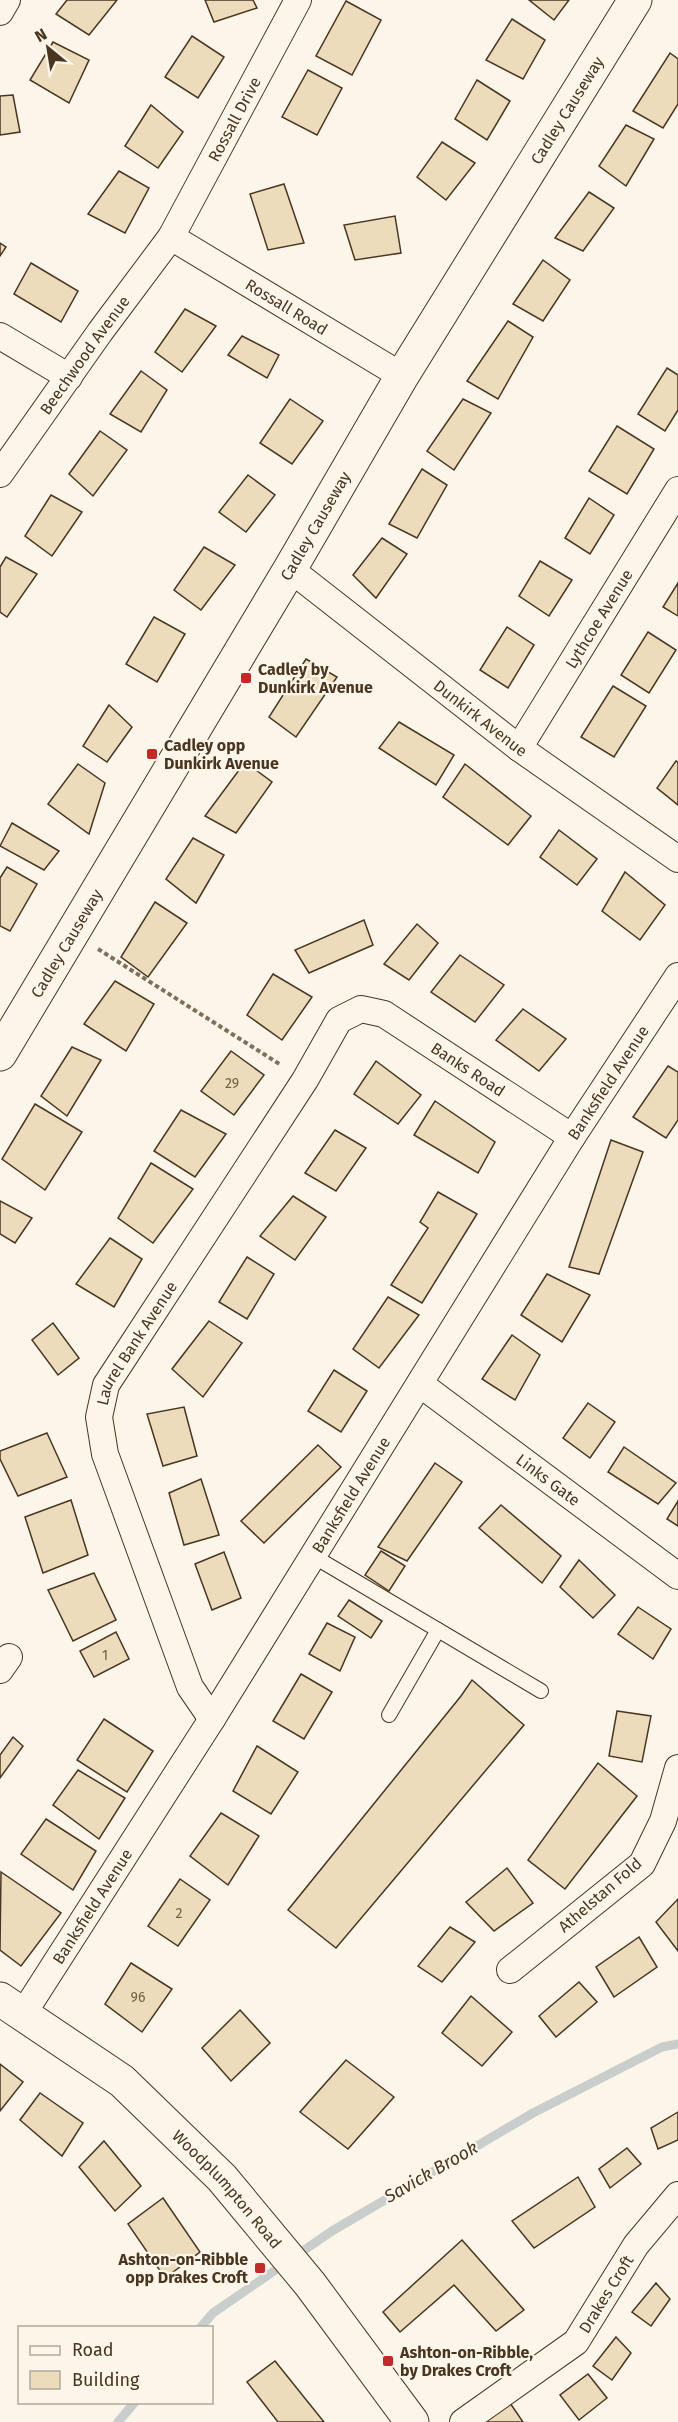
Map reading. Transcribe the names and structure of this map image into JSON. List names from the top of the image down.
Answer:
{
  "streets": {
    "street": [
      "Cadley Causeway",
      "Rossall Drive",
      "Rossall Road",
      "Beechwood Avenue",
      "Lythcoe Avenue",
      "Dunkirk Avenue",
      "Banks Road",
      "Banksfield Avenue",
      "Laurel Bank Avenue",
      "Links Gate",
      "Athelstan Fold",
      "Woodplumpton Road",
      "Drakes Croft"
    ]
  },
  "crossings": [
    ["Cadley Causeway", "Rossall Road"],
    ["Cadley Causeway", "Dunkirk Avenue"],
    ["Rossall Drive", "Rossall Road"],
    ["Rossall Drive", "Beechwood Avenue"],
    ["Rossall Road", "Beechwood Avenue"],
    ["Lythcoe Avenue", "Dunkirk Avenue"],
    ["Banks Road", "Banksfield Avenue"],
    ["Banks Road", "Laurel Bank Avenue"],
    ["Banksfield Avenue", "Laurel Bank Avenue"],
    ["Banksfield Avenue", "Links Gate"],
    ["Banksfield Avenue", "Woodplumpton Road"]
  ],
  "water": ["Savick Brook"],
  "places": {
    "transit": [
      "Cadley by Dunkirk Avenue",
      "Cadley opp Dunkirk Avenue",
      "Ashton-on-Ribble opp Drakes Croft",
      "Ashton-on-Ribble, by Drakes Croft"
    ]
  },
  "house_numbers": [
    "29",
    "1",
    "2",
    "96"
  ],
  "legend": ["Road", "Building"],
  "north": "top left"
}
